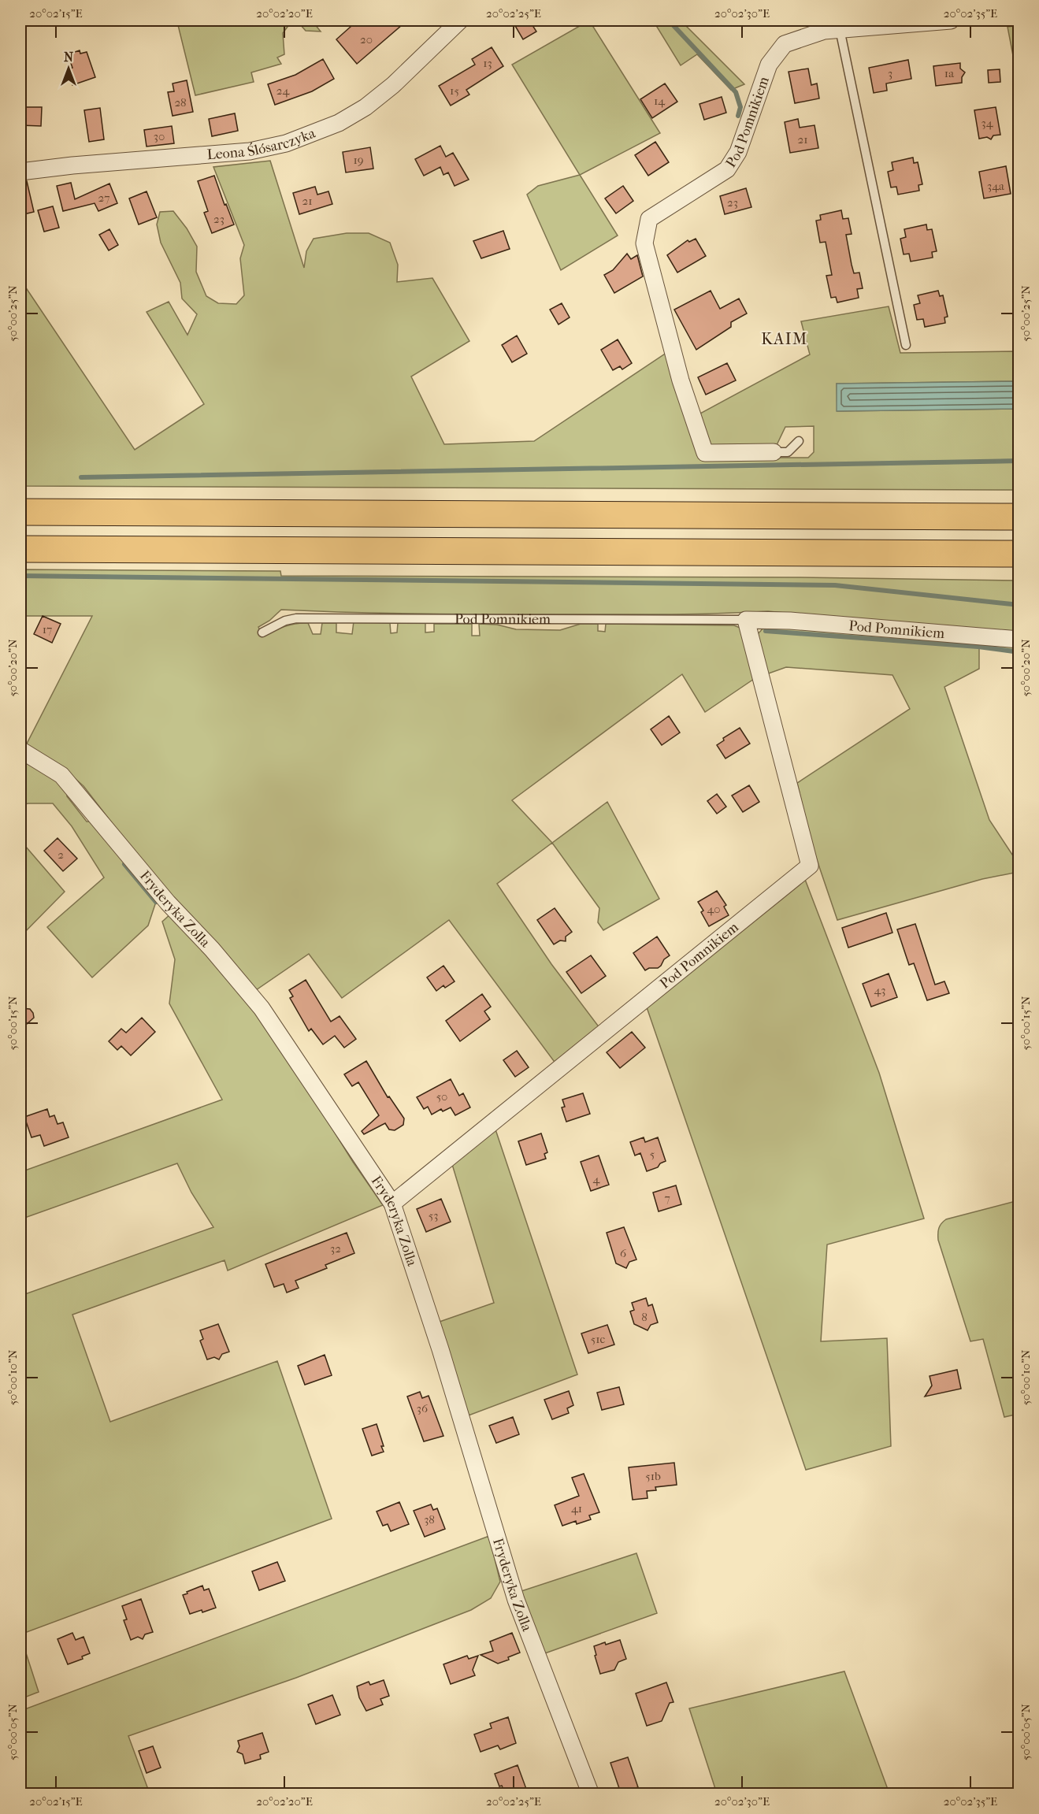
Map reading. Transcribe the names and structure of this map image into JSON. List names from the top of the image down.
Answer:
{
  "streets": {
    "street": ["Pod Pomnikiem", "Leona Ślósarczyka", "Fryderyka Zolla"]
  },
  "crossings": [
    ["Pod Pomnikiem", "Fryderyka Zolla"]
  ],
  "districts": ["KAIM"],
  "house_numbers": [
    "20",
    "13",
    "3",
    "1a",
    "24",
    "15",
    "14",
    "28",
    "34",
    "30",
    "21",
    "19",
    "34a",
    "27",
    "21",
    "23",
    "23",
    "17",
    "2",
    "40",
    "43",
    "50",
    "5",
    "4",
    "7",
    "53",
    "32",
    "6",
    "8",
    "51c",
    "36",
    "51b",
    "41",
    "38"
  ],
  "north": "top",
  "coordinates": [
    "20°02'15\"E",
    "20°02'20\"E",
    "20°02'25\"E",
    "20°02'30\"E",
    "20°02'35\"E",
    "50°00'25\"N",
    "50°00'20\"N",
    "50°00'15\"N",
    "50°00'10\"N",
    "50°00'05\"N"
  ]
}
